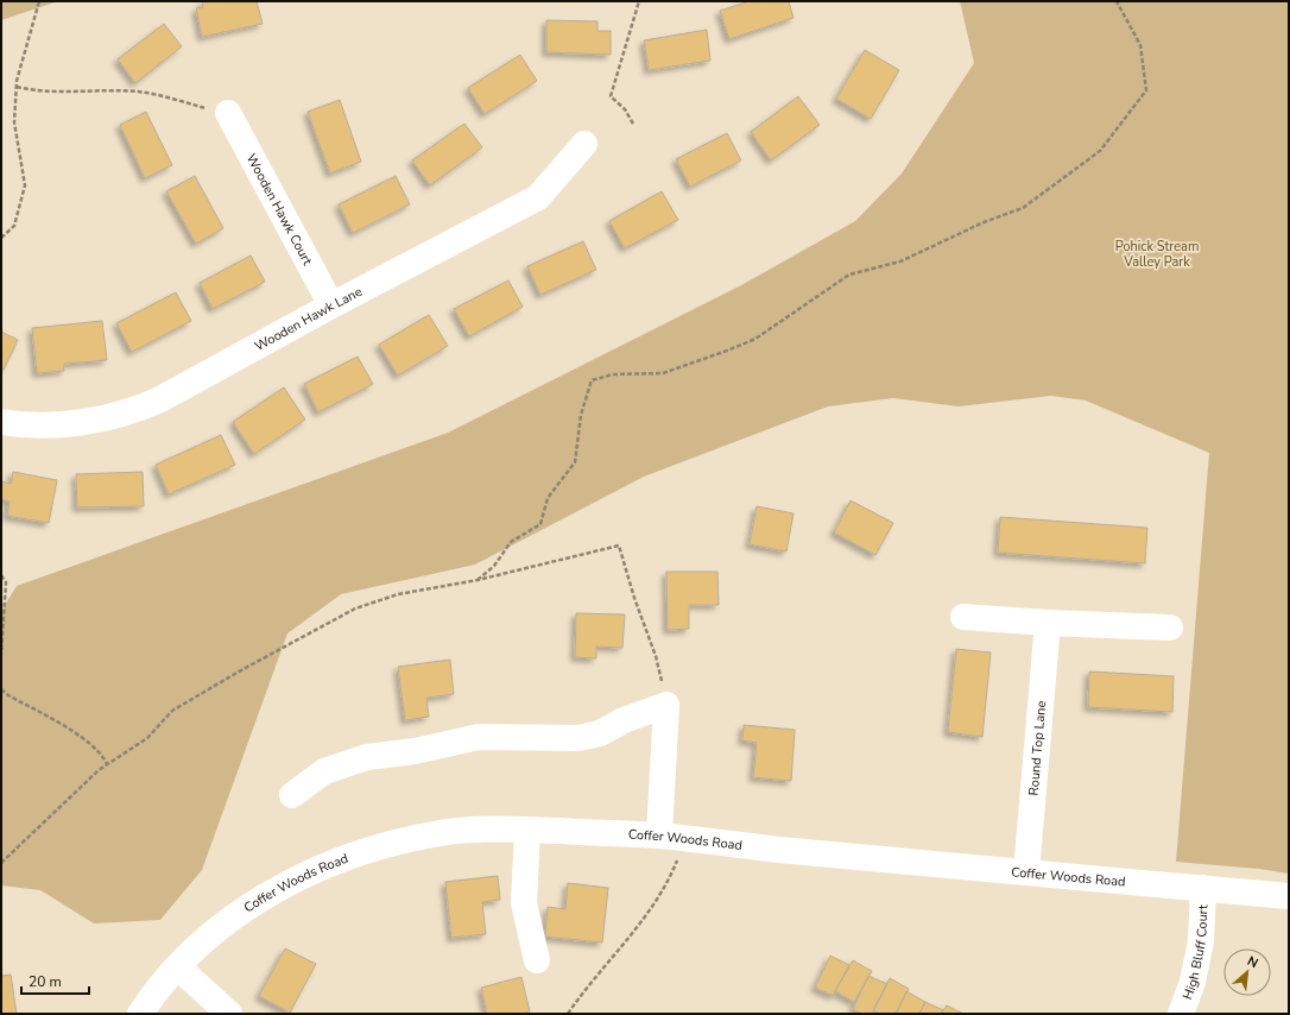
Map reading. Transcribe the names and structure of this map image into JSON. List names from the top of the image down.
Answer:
{
  "streets": {
    "street": [
      "Wooden Hawk Court",
      "Wooden Hawk Lane",
      "Round Top Lane",
      "Coffer Woods Road",
      "High Bluff Court"
    ]
  },
  "crossings": [
    ["Wooden Hawk Court", "Wooden Hawk Lane"],
    ["Round Top Lane", "Coffer Woods Road"],
    ["Coffer Woods Road", "High Bluff Court"]
  ],
  "parks": ["Pohick Stream Valley Park"],
  "scale_bar": "20 m",
  "north": "top right"
}
